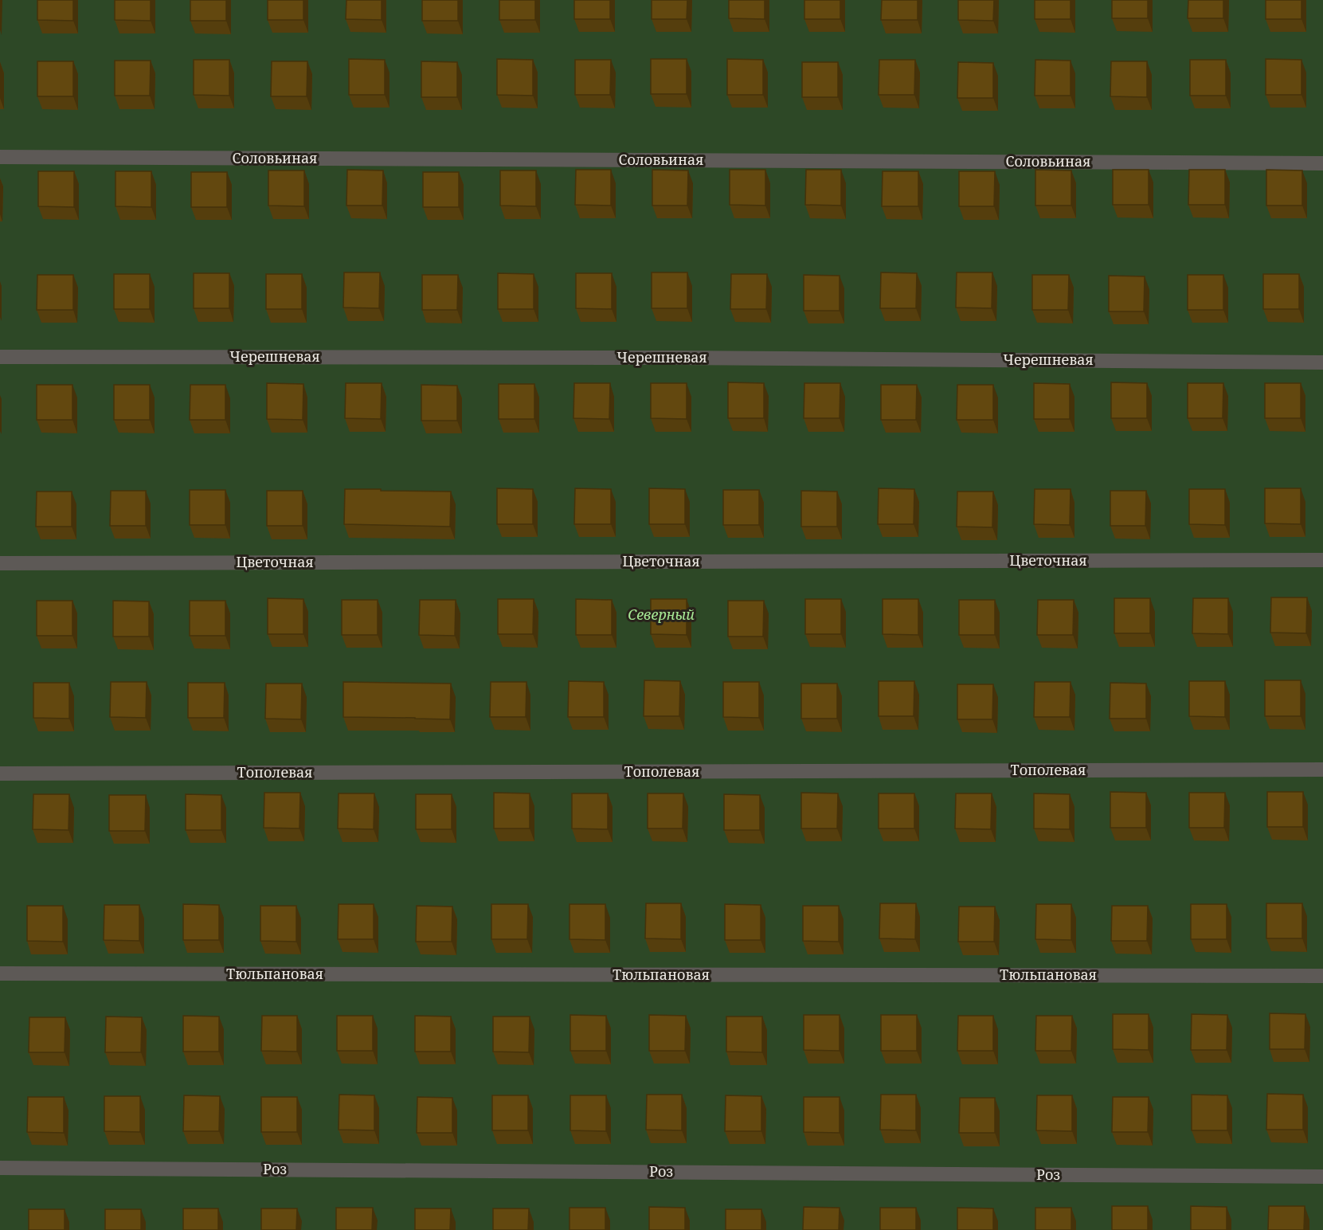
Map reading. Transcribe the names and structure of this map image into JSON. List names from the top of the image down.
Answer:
{
  "streets": {
    "street": [
      "Соловьиная",
      "Черешневая",
      "Цветочная",
      "Тополевая",
      "Тюльпановая",
      "Роз"
    ]
  },
  "parks": ["Северный"]
}
